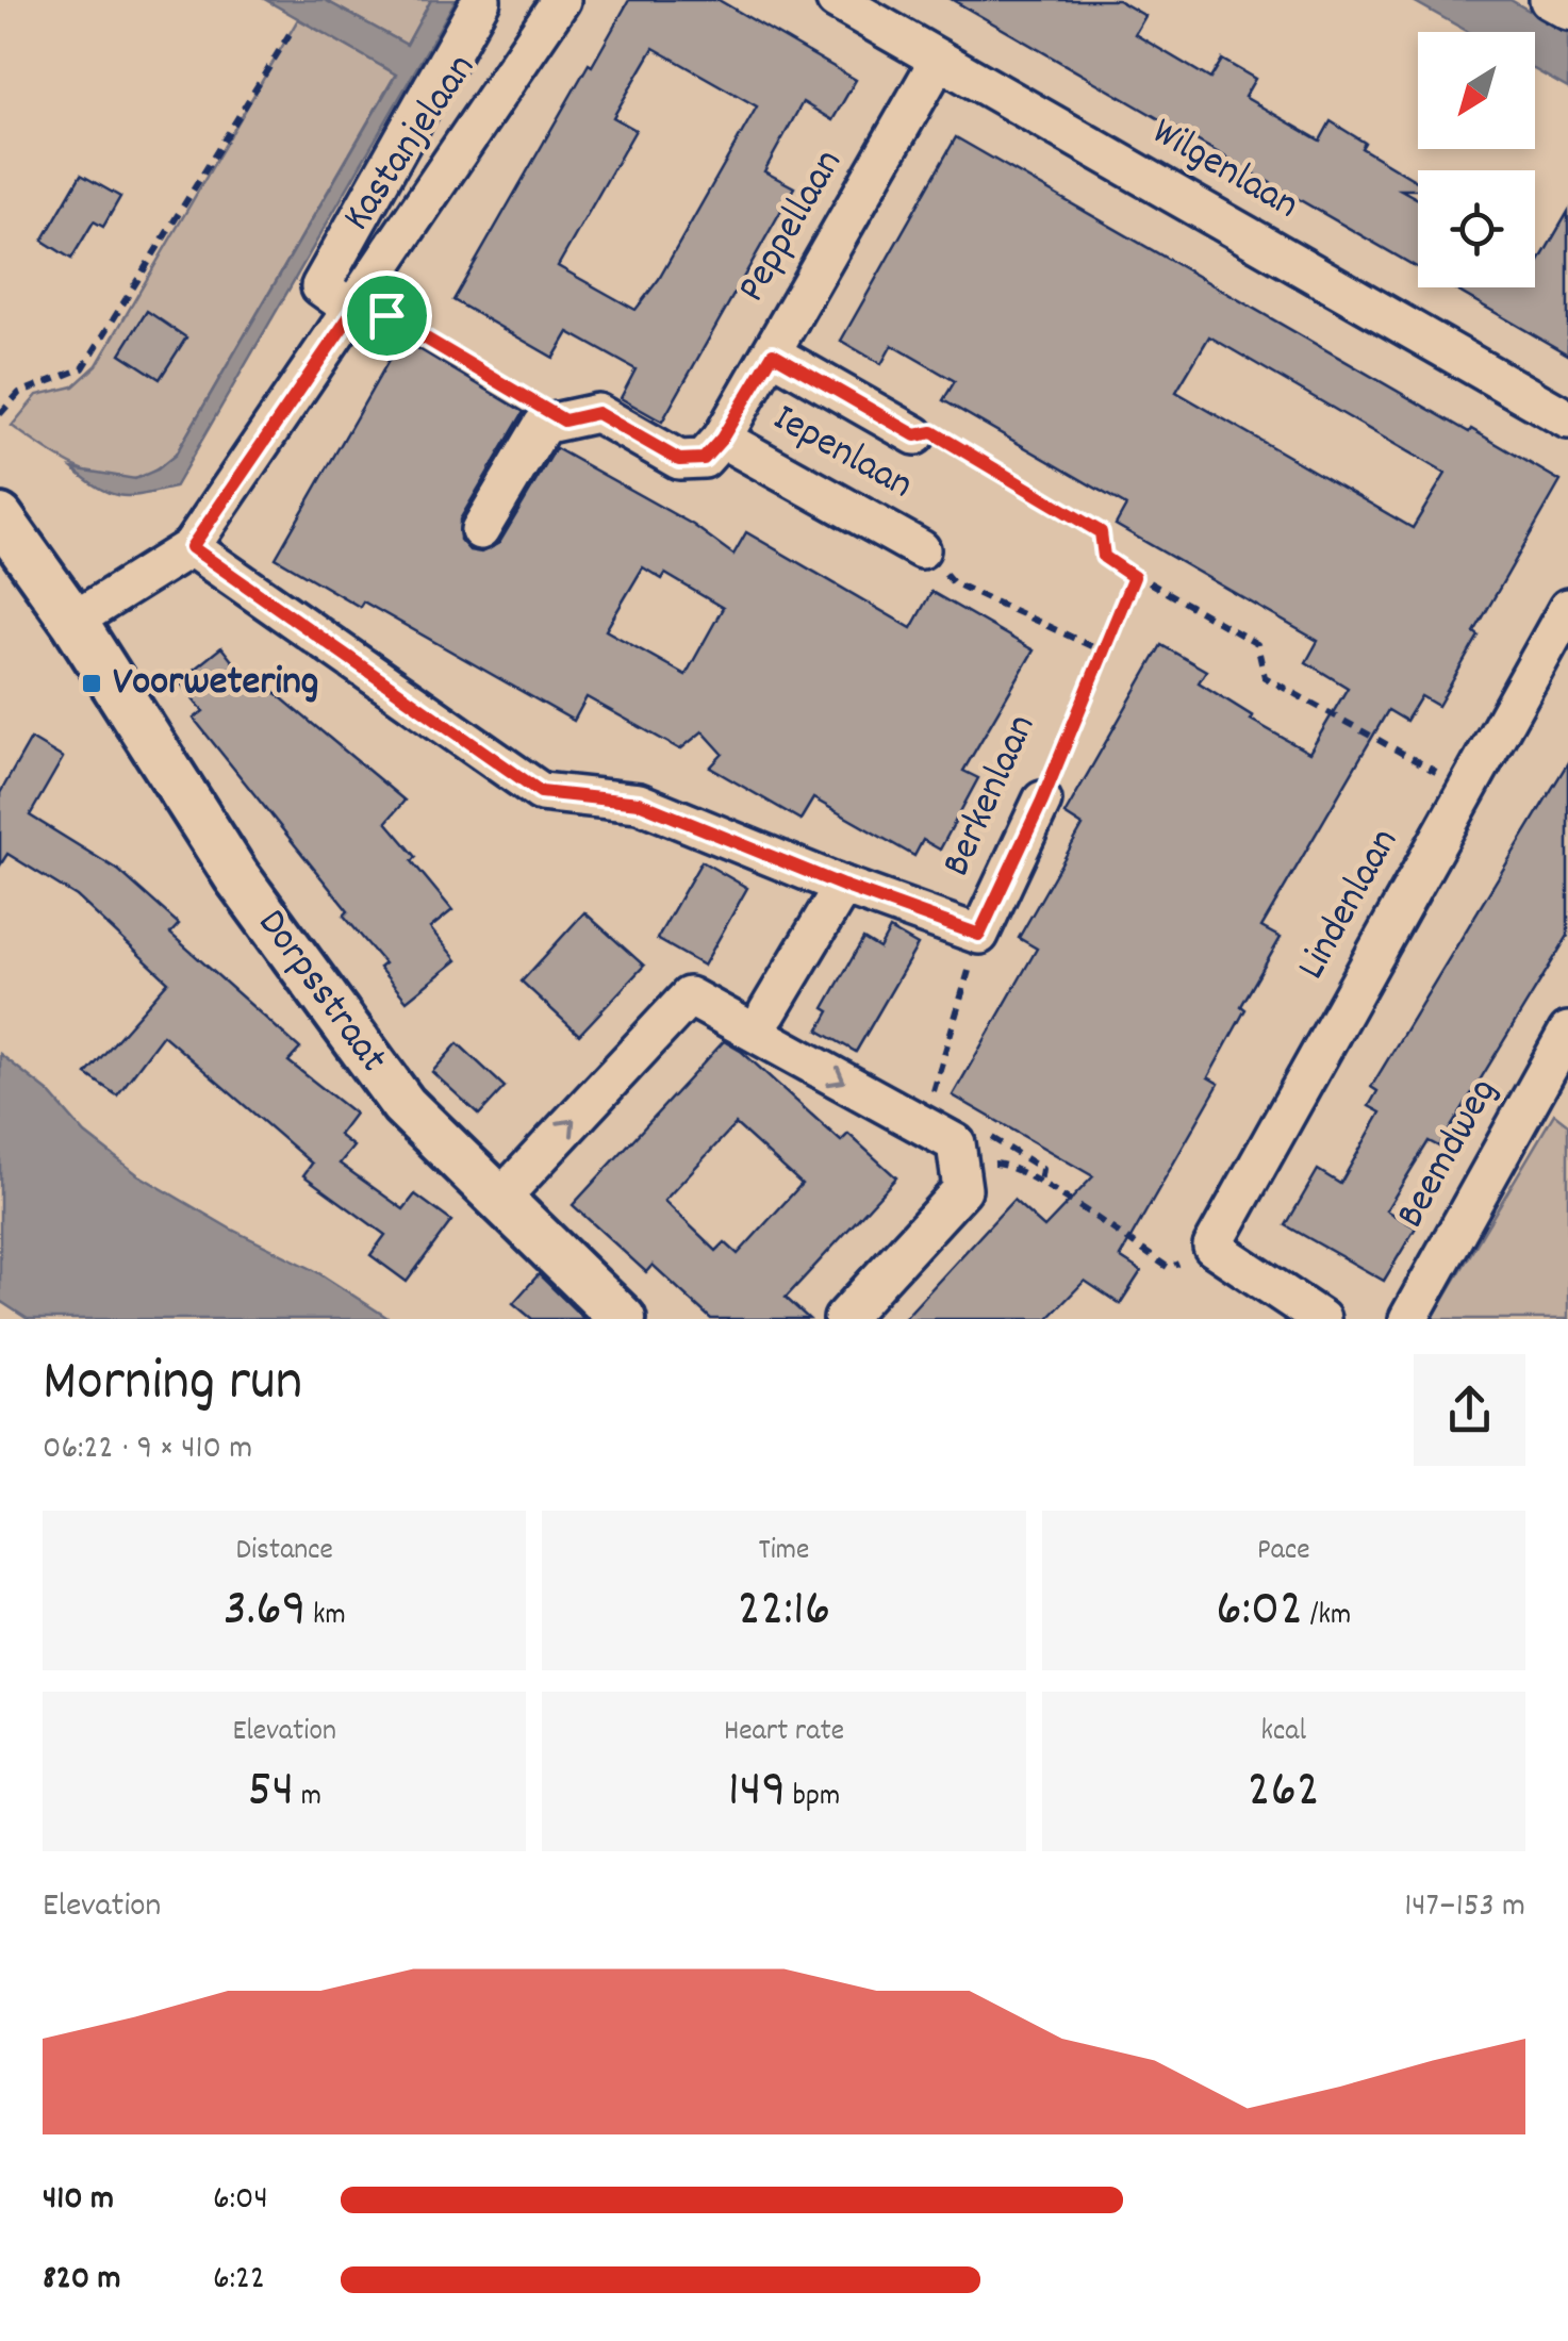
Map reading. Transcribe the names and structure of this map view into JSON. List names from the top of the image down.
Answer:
{
  "streets": {
    "street": [
      "Kastanjelaan",
      "Wilgenlaan",
      "Peppellaan",
      "Iepenlaan",
      "Berkenlaan",
      "Lindenlaan",
      "Dorpsstraat",
      "Beemdweg"
    ]
  },
  "crossings": [
    ["Wilgenlaan", "Peppellaan"],
    ["Peppellaan", "Iepenlaan"]
  ],
  "places": {
    "transit": ["Voorwetering"]
  },
  "north": "bottom left",
  "page": {
    "heading": ["Morning run", "06:22 · 9 × 410 m"],
    "stats": [
      ["Distance", "3.69 km"],
      ["Time", "22:16"],
      ["Pace", "6:02 /km"],
      ["Elevation", "54 m"],
      ["Heart rate", "149 bpm"],
      ["kcal", "262"]
    ],
    "chart": ["Elevation", "147–153 m"],
    "list": [
      {
        "name": "410 m",
        "note": "6:04"
      },
      {
        "name": "820 m",
        "note": "6:22"
      }
    ]
  }
}
